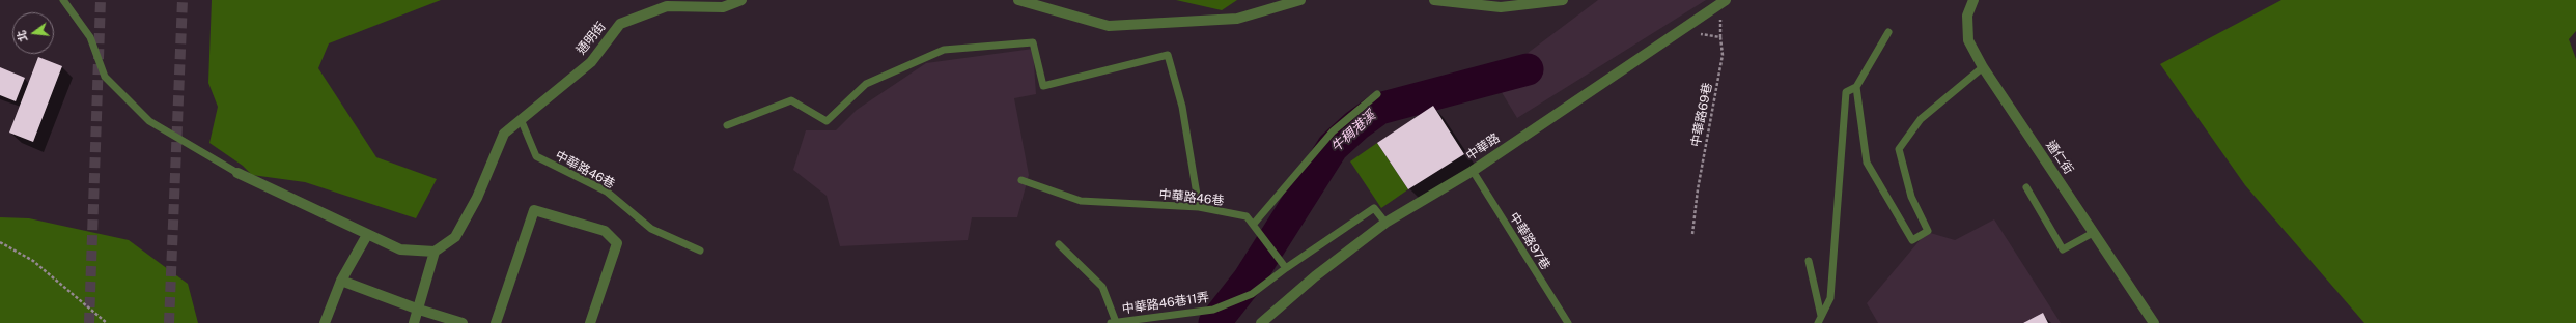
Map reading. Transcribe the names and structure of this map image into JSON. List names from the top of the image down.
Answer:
{
  "streets": {
    "street": ["通明街", "中華路", "通仁街"],
    "lane": ["中華路46巷", "中華路97巷", "中華路46巷11弄"],
    "path": ["中華路69巷"]
  },
  "crossings": [
    ["通明街", "中華路46巷"],
    ["中華路69巷", "中華路"],
    ["中華路", "中華路97巷"],
    ["中華路46巷", "中華路46巷11弄"]
  ],
  "water": ["牛稠港溪"],
  "north": "left"
}
